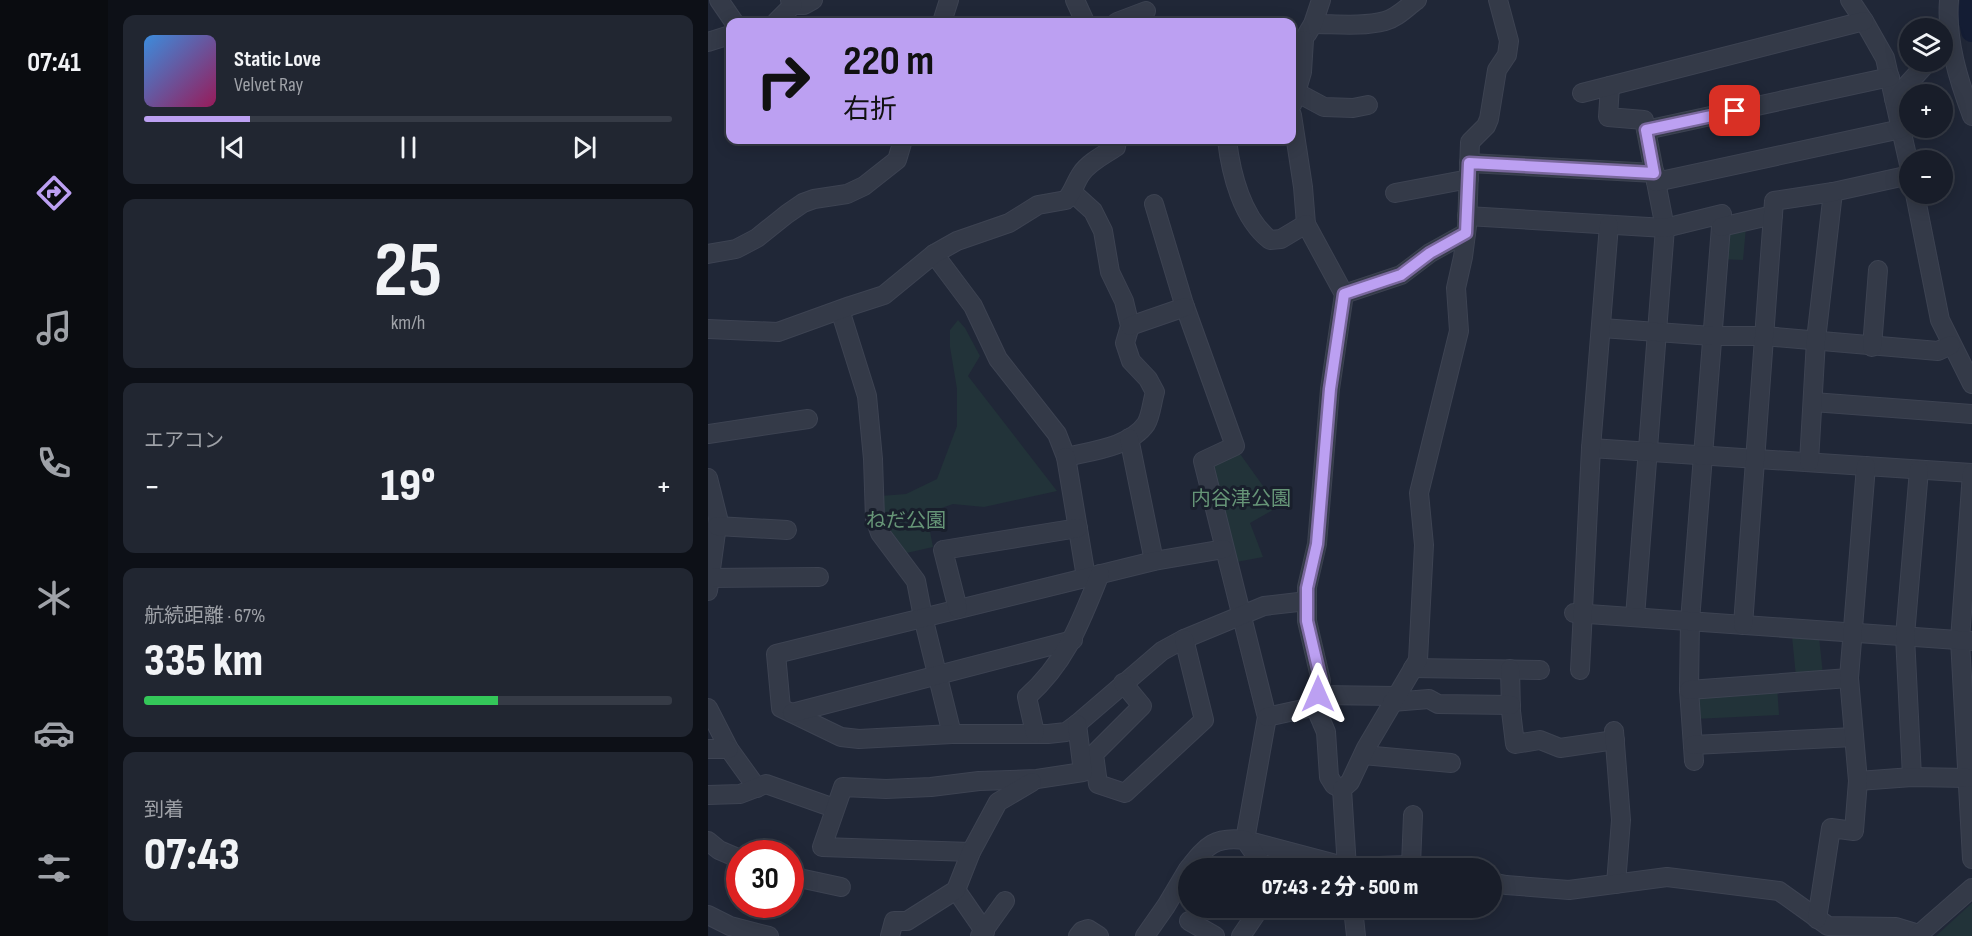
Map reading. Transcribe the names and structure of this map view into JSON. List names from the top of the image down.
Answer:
{
  "parks": ["内谷津公園", "ねだ公園"],
  "page": {
    "tabs": "07:41",
    "map_buttons": ["+", "−"],
    "turn": ["220 m", "右折"],
    "song": ["Static Love", "Velvet Ray"],
    "tile": [
      ["25", "km/h"],
      "エアコン",
      ["航続距離 · 67%", "335 km"],
      ["到着", "07:43"]
    ],
    "heat": ["−", "19°", "+"],
    "limit": "30",
    "trip": "07:43 · 2 分 · 500 m"
  }
}
